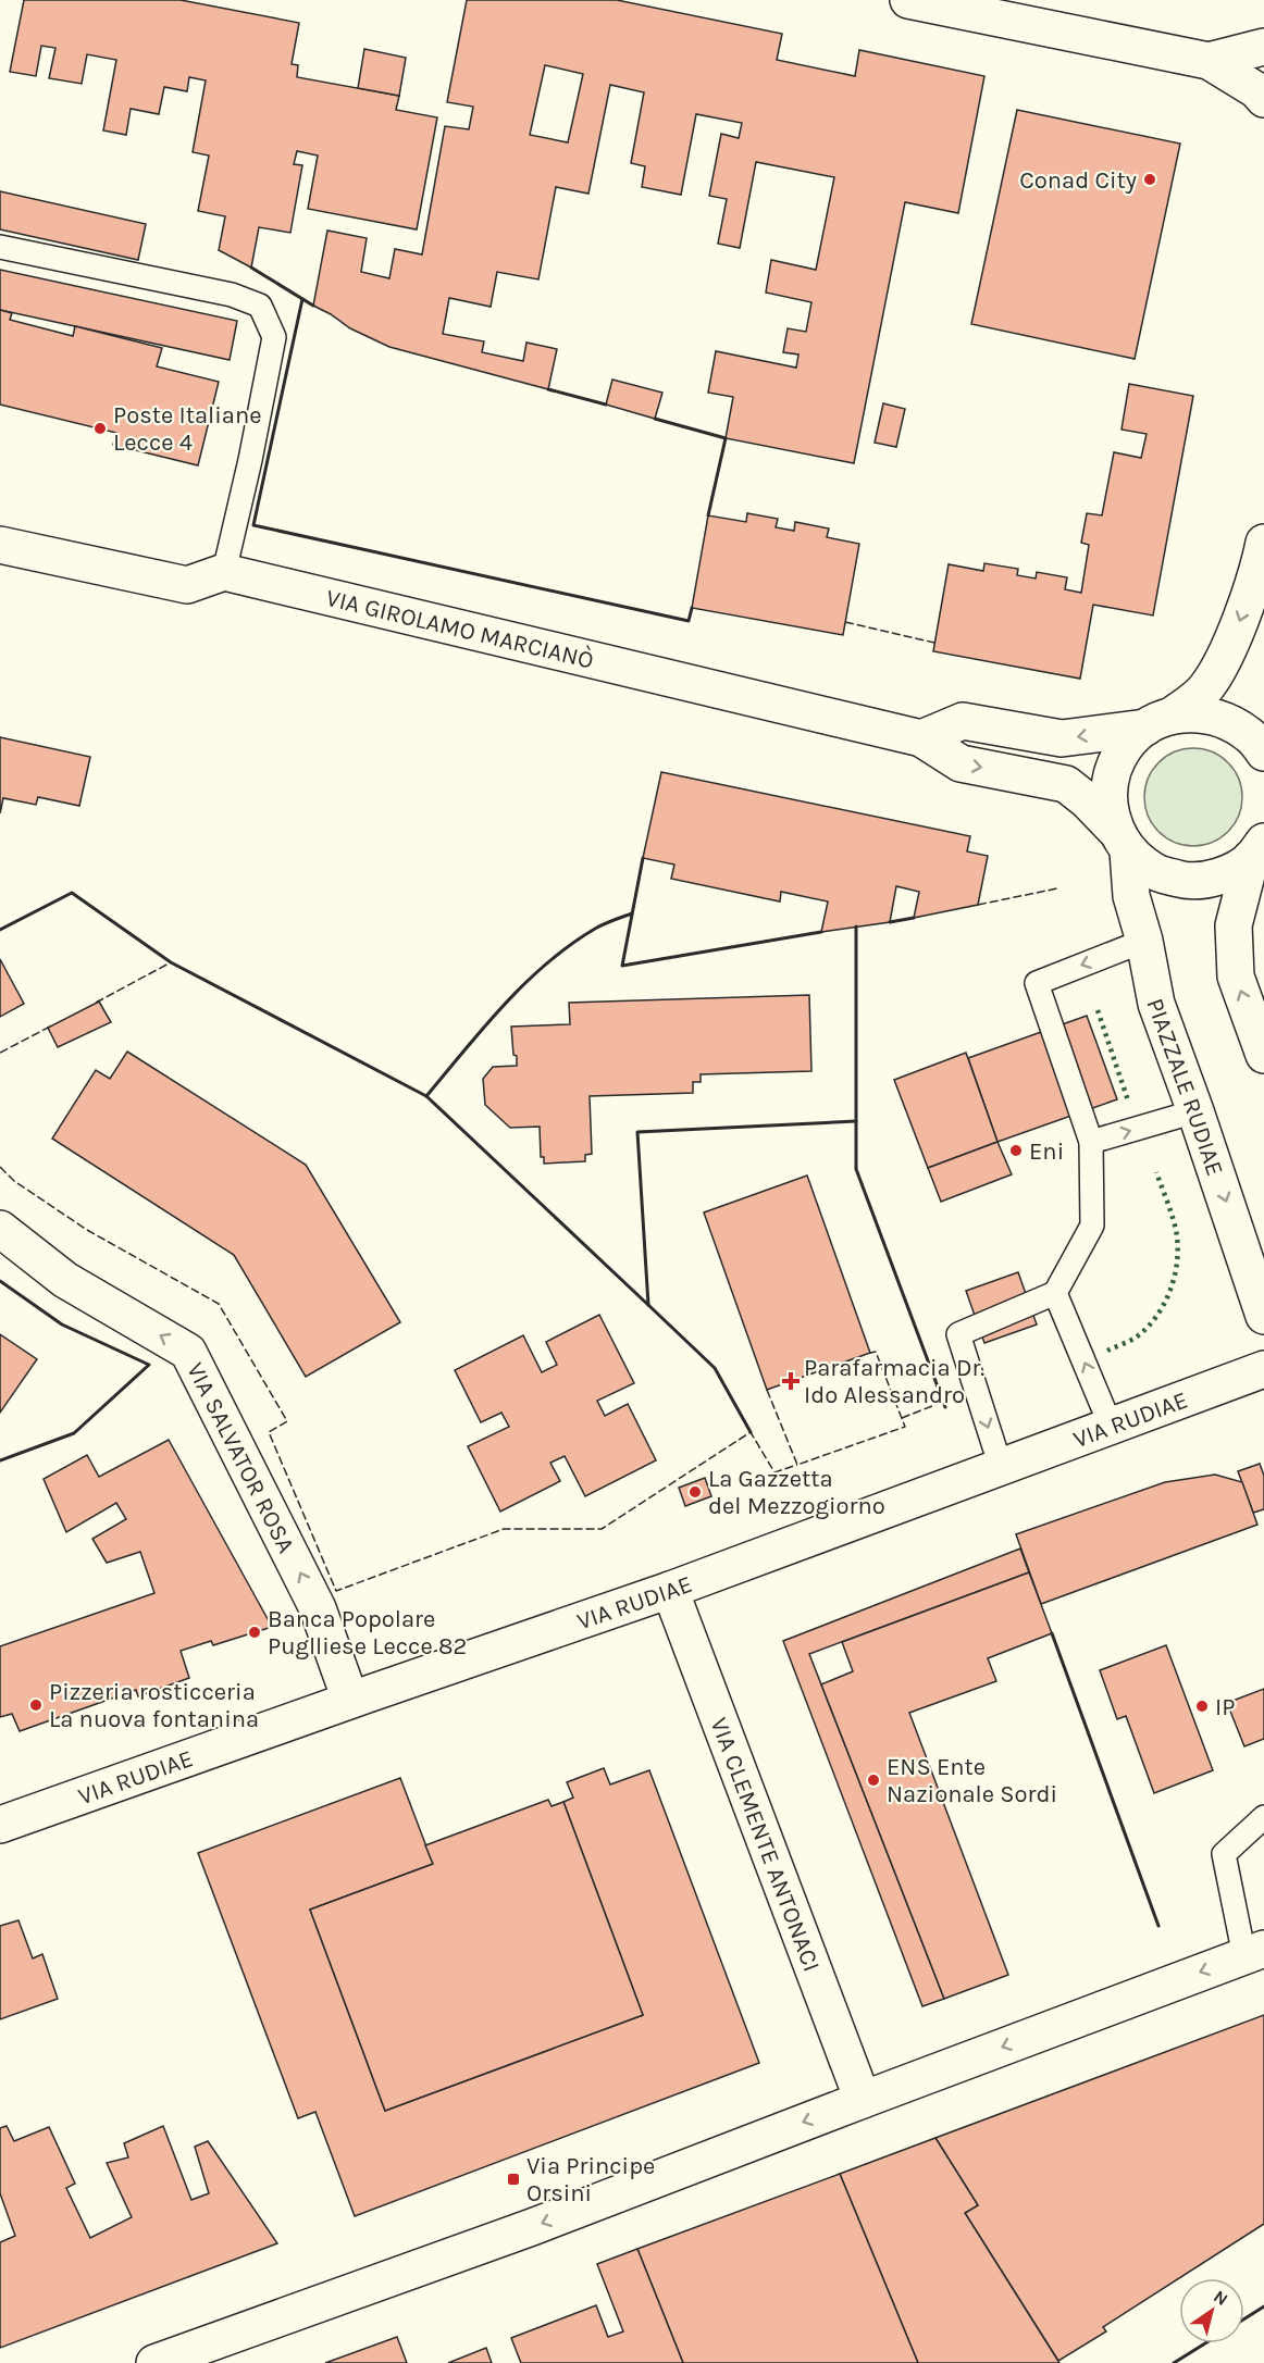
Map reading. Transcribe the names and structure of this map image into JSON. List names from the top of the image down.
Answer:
{
  "streets": {
    "street": [
      "VIA GIROLAMO MARCIANÒ",
      "PIAZZALE RUDIAE",
      "VIA RUDIAE",
      "VIA SALVATOR ROSA",
      "VIA CLEMENTE ANTONACI"
    ]
  },
  "crossings": [
    ["VIA GIROLAMO MARCIANÒ", "PIAZZALE RUDIAE"],
    ["VIA RUDIAE", "VIA SALVATOR ROSA"],
    ["VIA RUDIAE", "VIA CLEMENTE ANTONACI"]
  ],
  "one_way": ["PIAZZALE RUDIAE", "VIA SALVATOR ROSA"],
  "places": {
    "other": [
      "Conad City",
      "Poste Italiane Lecce 4",
      "Eni",
      "La Gazzetta del Mezzogiorno",
      "Banca Popolare Puglliese Lecce 82",
      "Pizzeria rosticceria La nuova fontanina",
      "IP",
      "ENS Ente Nazionale Sordi"
    ],
    "health": ["Parafarmacia Dr. Ido Alessandro"],
    "transit": ["Via Principe Orsini"]
  },
  "north": "top right"
}
